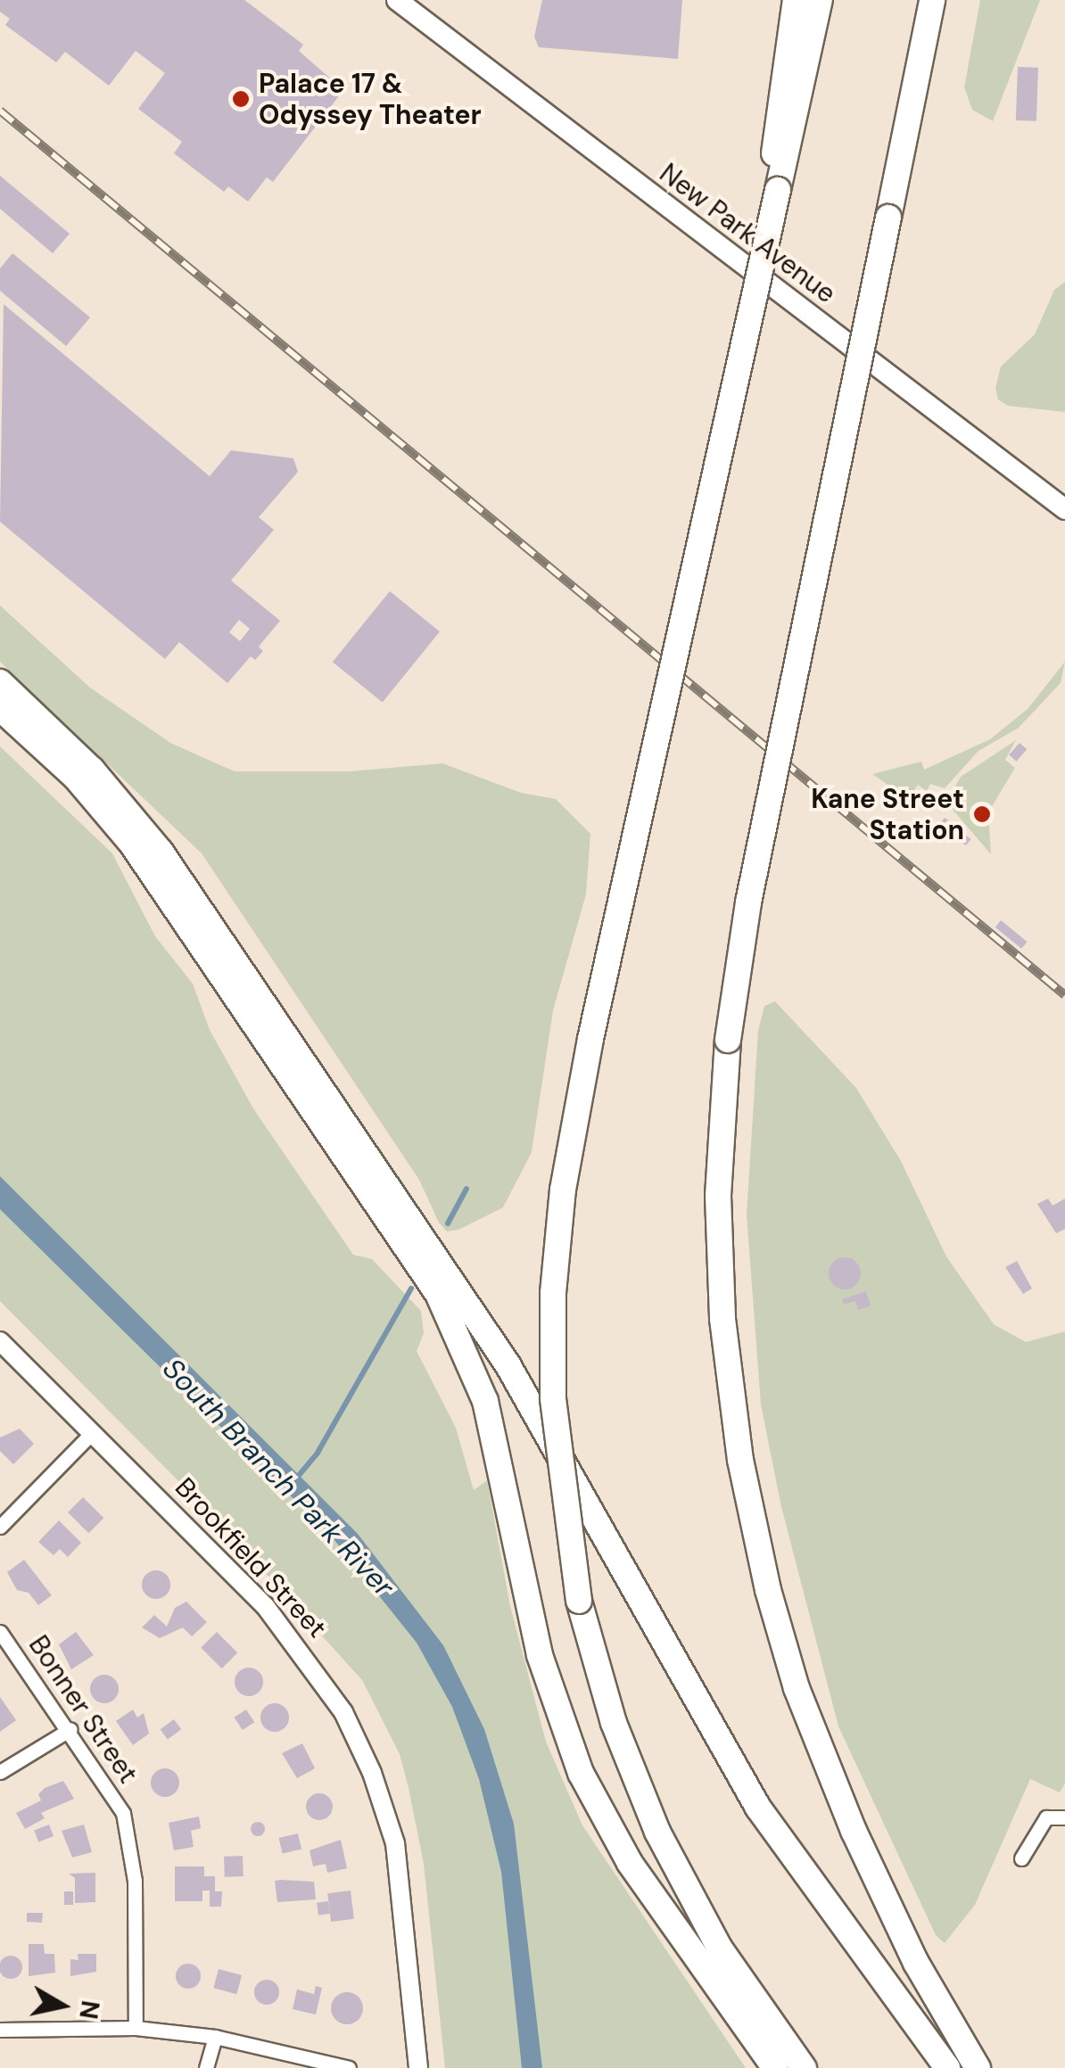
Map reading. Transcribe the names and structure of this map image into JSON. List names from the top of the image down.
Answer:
{
  "streets": {
    "main road": ["New Park Avenue"],
    "street": ["Brookfield Street", "Bonner Street"]
  },
  "water": ["South Branch Park River"],
  "places": ["Palace 17 & Odyssey Theater", "Kane Street Station"],
  "north": "right"
}
